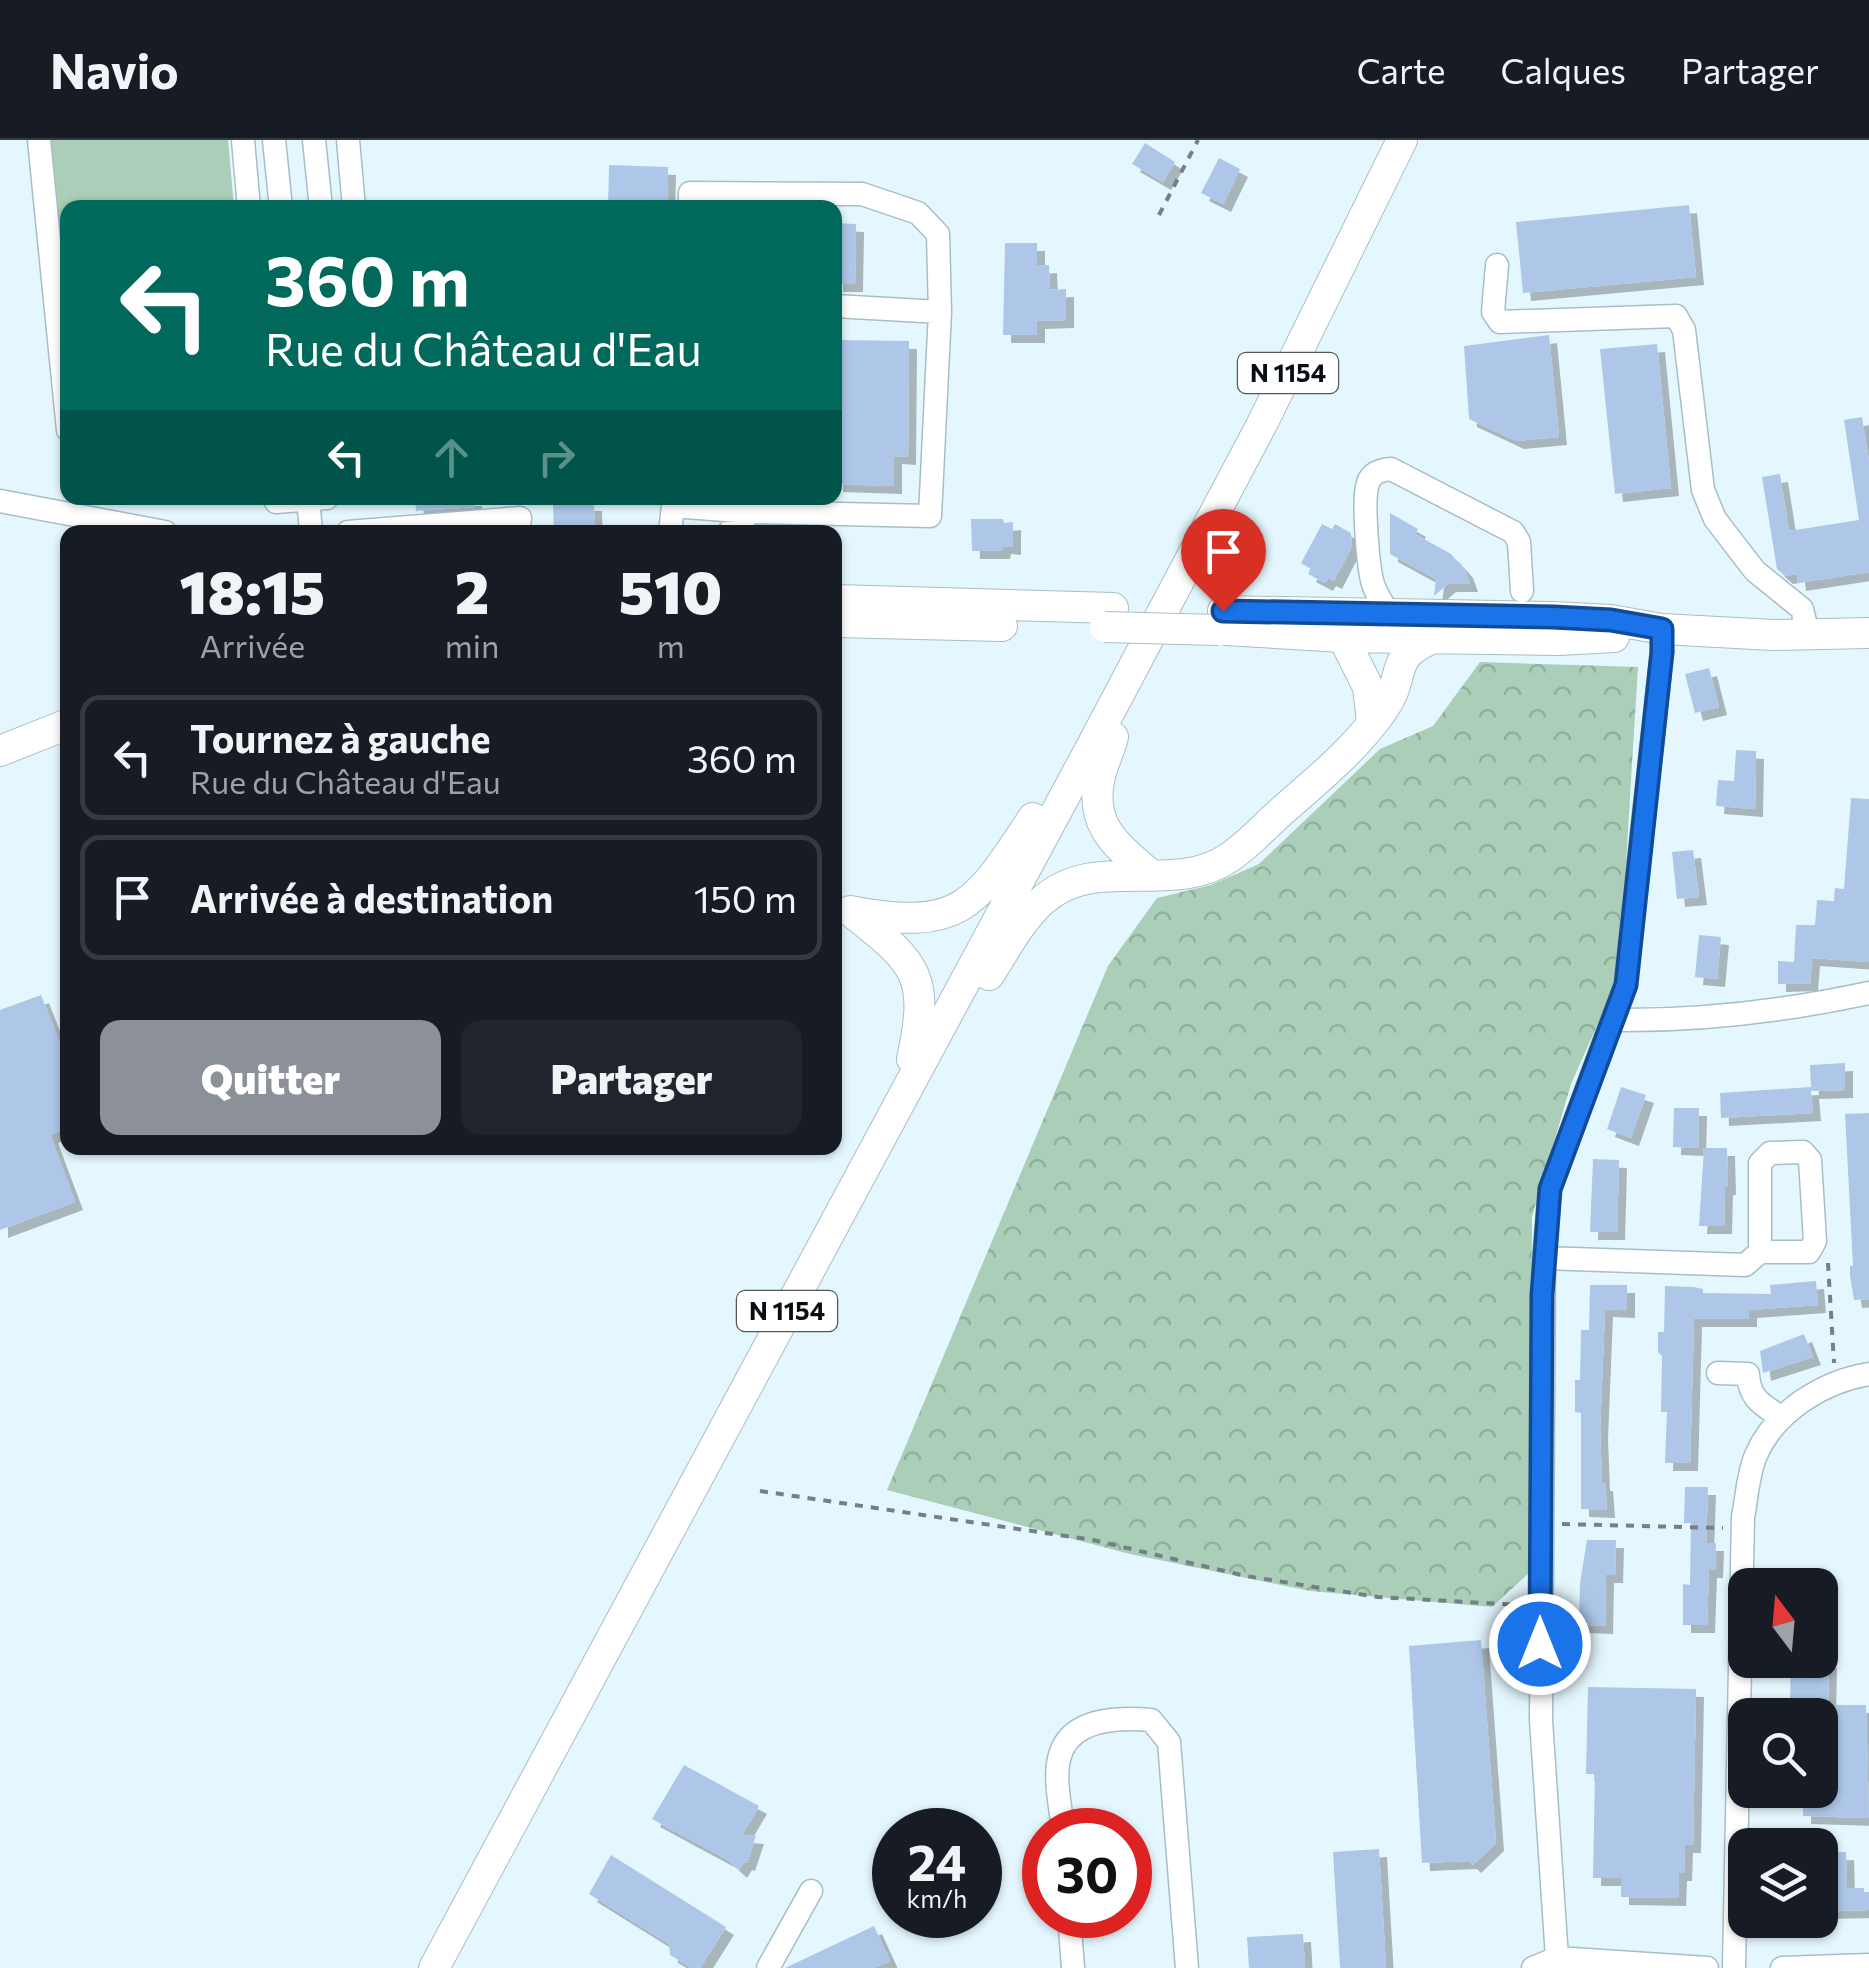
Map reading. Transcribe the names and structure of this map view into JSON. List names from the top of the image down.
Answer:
{
  "streets": {
    "main road": ["N 1154"]
  },
  "north": "top",
  "page": {
    "header": "Navio",
    "nav": ["Carte", "Calques", "Partager"],
    "turn": ["360 m", "Rue du Château d'Eau"],
    "eta": [
      "18:15",
      "Arrivée",
      "2",
      "min",
      "510",
      "m"
    ],
    "list": [
      {
        "name": "Tournez à gauche",
        "note": "Rue du Château d'Eau",
        "value": "360 m"
      },
      {
        "name": "Arrivée à destination",
        "value": "150 m"
      }
    ],
    "buttons": ["Quitter", "Partager"],
    "speed": "24 km/h",
    "limit": "30"
  }
}
